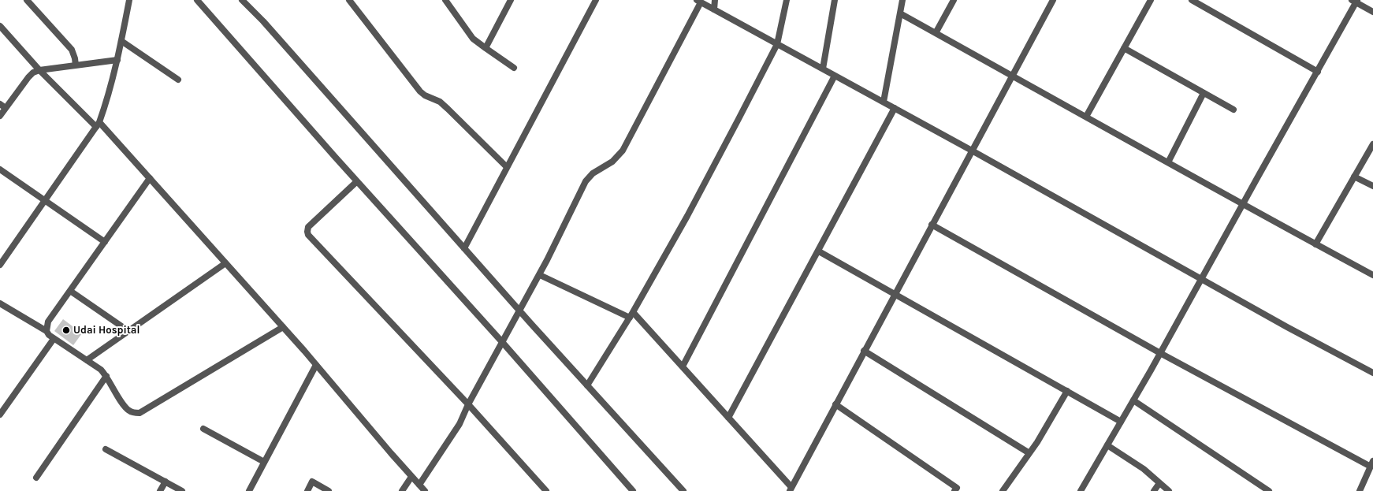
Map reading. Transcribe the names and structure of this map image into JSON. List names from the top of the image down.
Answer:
{
  "places": ["Udai Hospital"]
}
